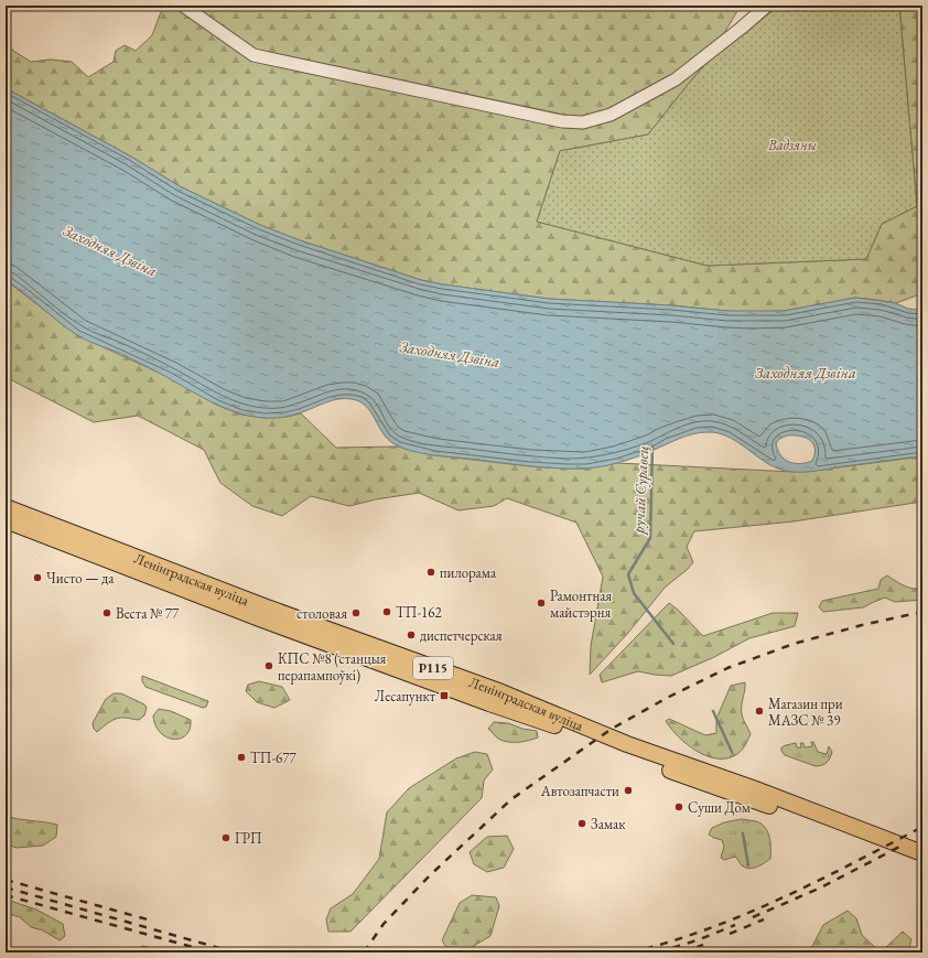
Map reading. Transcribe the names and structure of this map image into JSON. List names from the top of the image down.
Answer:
{
  "streets": {
    "main road": ["Ленінградская вуліца", "Р115"]
  },
  "water": ["Заходняя Дзвіна", "ручай Суравец"],
  "parks": ["Вадзяны"],
  "places": {
    "other": [
      "пилорама",
      "Чисто — да",
      "Рамонтная майстэрня",
      "ТП-162",
      "Веста № 77",
      "столовая",
      "диспетчерская",
      "КПС №8 (станцыя перапампоўкі)",
      "Магазин при МАЗС № 39",
      "ТП-677",
      "Автозапчасти",
      "Суши Дом",
      "Замак",
      "ГРП"
    ],
    "transit": ["Лесапункт"]
  }
}
